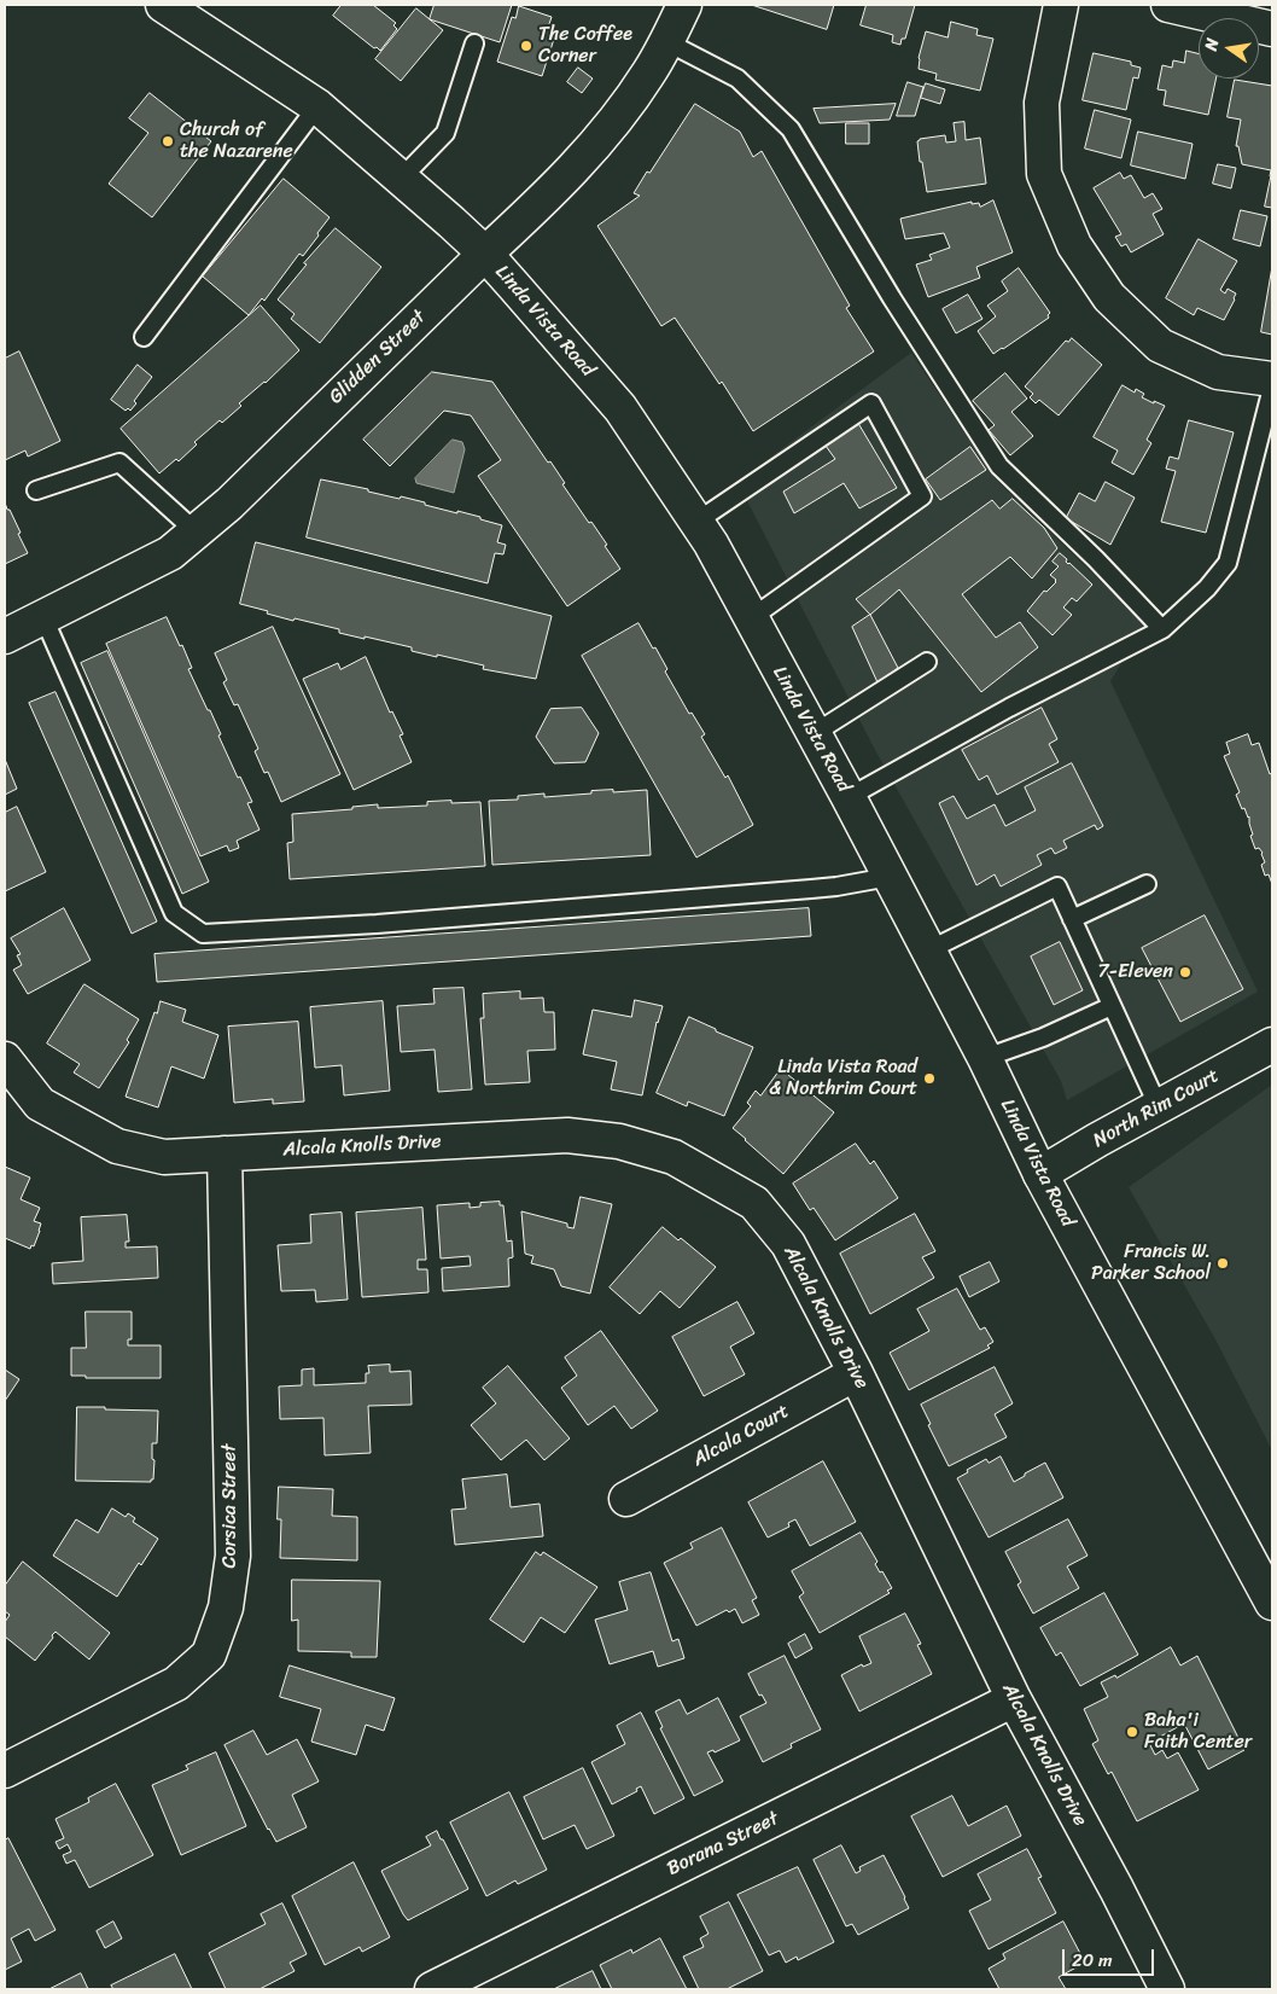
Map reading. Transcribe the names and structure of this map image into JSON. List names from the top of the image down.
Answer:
{
  "streets": {
    "street": [
      "Linda Vista Road",
      "Glidden Street",
      "North Rim Court",
      "Alcala Knolls Drive",
      "Alcala Court",
      "Corsica Street",
      "Borana Street"
    ]
  },
  "crossings": [
    ["Linda Vista Road", "Glidden Street"],
    ["Linda Vista Road", "North Rim Court"],
    ["Alcala Knolls Drive", "Alcala Court"],
    ["Alcala Knolls Drive", "Corsica Street"],
    ["Alcala Knolls Drive", "Borana Street"]
  ],
  "places": [
    "The Coffee Corner",
    "Church of the Nazarene",
    "7-Eleven",
    "Linda Vista Road & Northrim Court",
    "Francis W. Parker School",
    "Baha'i Faith Center"
  ],
  "scale_bar": "20 m",
  "north": "left"
}
